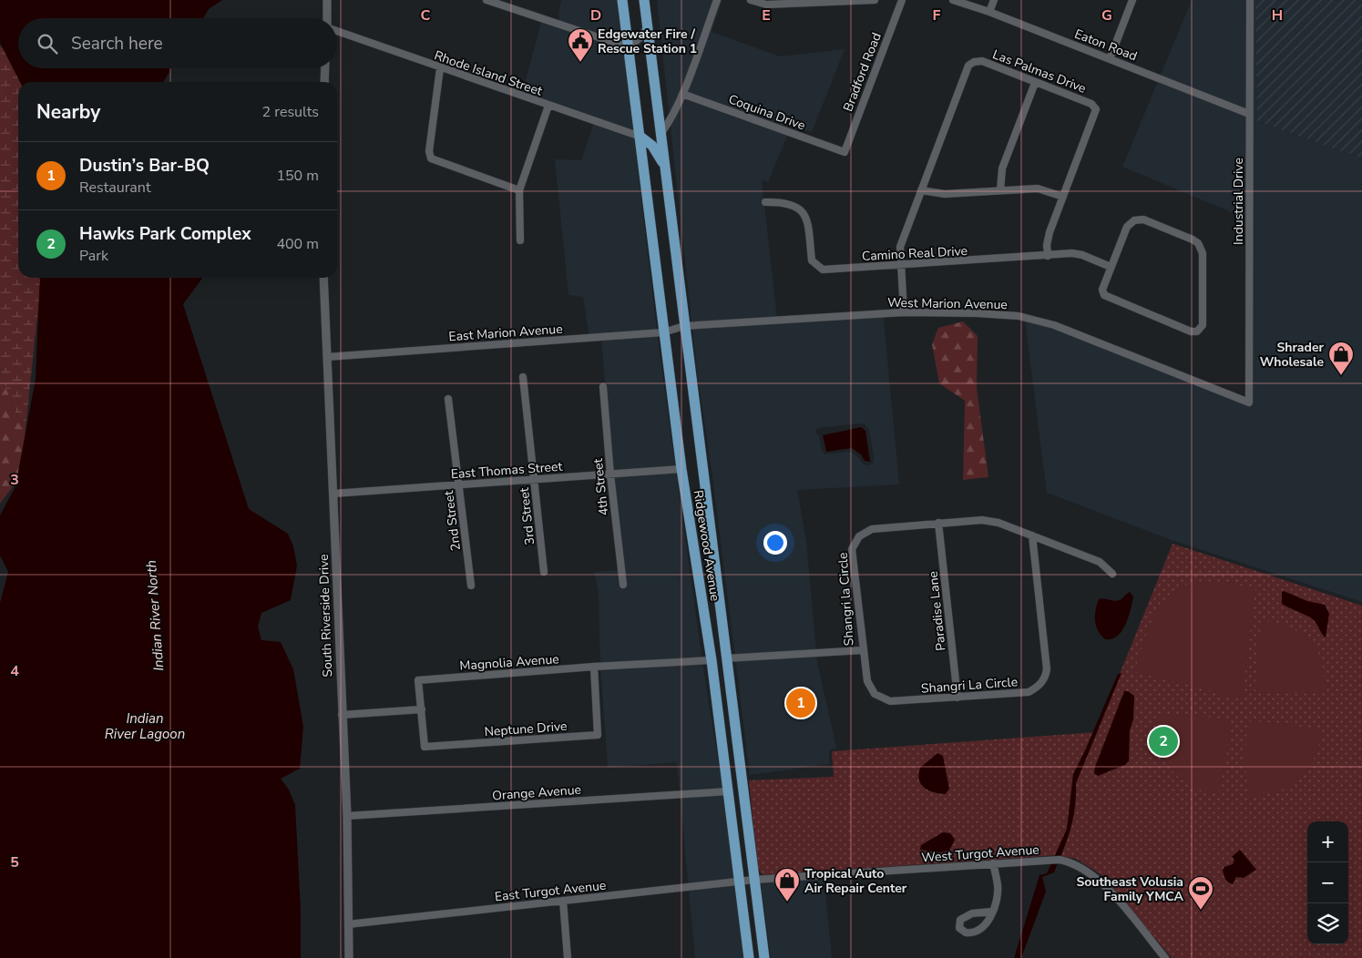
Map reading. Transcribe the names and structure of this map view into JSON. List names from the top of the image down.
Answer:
{
  "streets": {
    "main road": ["Ridgewood Avenue"],
    "street": [
      "Eaton Road",
      "Las Palmas Drive",
      "Bradford Road",
      "Rhode Island Street",
      "Coquina Drive",
      "Industrial Drive",
      "Camino Real Drive",
      "West Marion Avenue",
      "East Marion Avenue",
      "East Thomas Street",
      "4th Street",
      "3rd Street",
      "2nd Street",
      "Shangri la Circle",
      "Paradise Lane",
      "South Riverside Drive",
      "Magnolia Avenue",
      "Shangri La Circle",
      "Neptune Drive",
      "Orange Avenue",
      "West Turgot Avenue",
      "East Turgot Avenue"
    ]
  },
  "crossings": [
    ["Eaton Road", "Industrial Drive"],
    ["Las Palmas Drive", "Camino Real Drive"],
    ["Las Palmas Drive", "West Marion Avenue"],
    ["Bradford Road", "Coquina Drive"],
    ["Rhode Island Street", "Ridgewood Avenue"],
    ["Industrial Drive", "West Marion Avenue"],
    ["West Marion Avenue", "East Marion Avenue"],
    ["West Marion Avenue", "Ridgewood Avenue"],
    ["East Marion Avenue", "Ridgewood Avenue"],
    ["East Marion Avenue", "South Riverside Drive"],
    ["East Thomas Street", "4th Street"],
    ["East Thomas Street", "3rd Street"],
    ["East Thomas Street", "2nd Street"],
    ["East Thomas Street", "Ridgewood Avenue"],
    ["East Thomas Street", "South Riverside Drive"],
    ["Ridgewood Avenue", "Shangri la Circle"],
    ["Ridgewood Avenue", "Magnolia Avenue"],
    ["Ridgewood Avenue", "Orange Avenue"],
    ["Ridgewood Avenue", "West Turgot Avenue"],
    ["Ridgewood Avenue", "East Turgot Avenue"],
    ["Shangri la Circle", "Paradise Lane"],
    ["Shangri la Circle", "Shangri La Circle"],
    ["Paradise Lane", "Shangri La Circle"],
    ["South Riverside Drive", "Orange Avenue"],
    ["South Riverside Drive", "East Turgot Avenue"],
    ["Magnolia Avenue", "Neptune Drive"],
    ["West Turgot Avenue", "East Turgot Avenue"]
  ],
  "water": ["Indian River North", "Indian River Lagoon"],
  "places": {
    "public building": ["Edgewater Fire / Rescue Station 1"],
    "shop": ["Shrader Wholesale", "Tropical Auto Air Repair Center"],
    "sports": ["Southeast Volusia Family YMCA"]
  },
  "page": {
    "search": "Search here",
    "heading": ["Nearby", "2 results"],
    "list": [
      {
        "mark": "1",
        "name": "Dustin’s Bar-BQ",
        "note": "Restaurant",
        "value": "150 m"
      },
      {
        "mark": "2",
        "name": "Hawks Park Complex",
        "note": "Park",
        "value": "400 m"
      }
    ],
    "pins": ["1", "2"],
    "map_buttons": ["+", "−"]
  },
  "grid": {
    "columns": [
      "C",
      "D",
      "E",
      "F",
      "G",
      "H"
    ],
    "rows": ["3", "4", "5"]
  }
}
